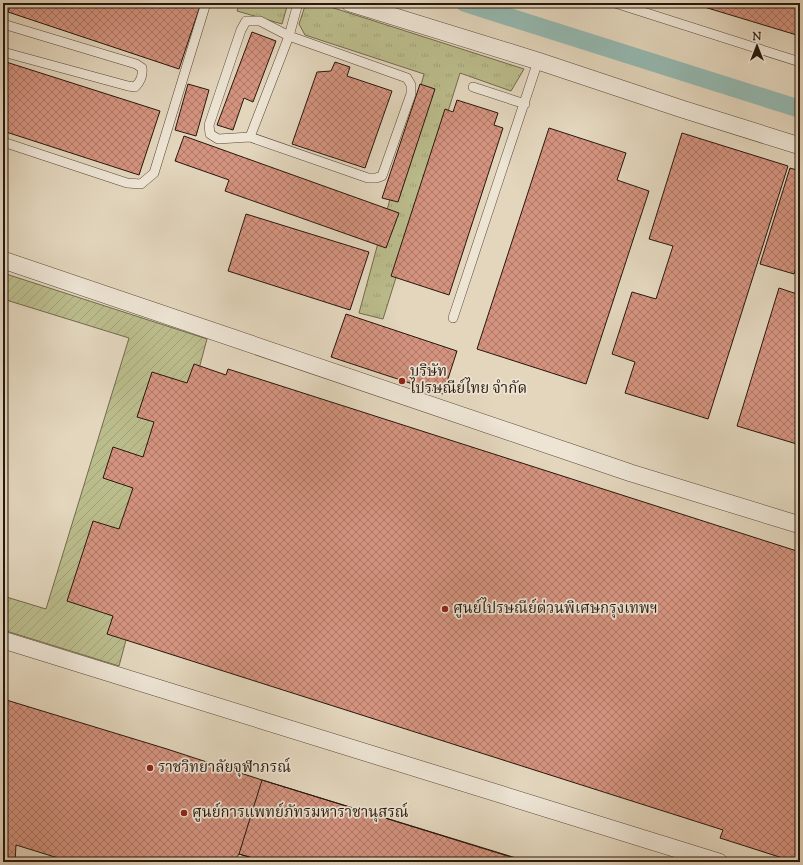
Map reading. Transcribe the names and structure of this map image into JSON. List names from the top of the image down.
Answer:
{
  "places": [
    "บริษัท ไปรษณีย์ไทย จำกัด",
    "ศูนย์ไปรษณีย์ด่วนพิเศษกรุงเทพฯ",
    "ราชวิทยาลัยจุฬาภรณ์",
    "ศูนย์การแพทย์ภัทรมหาราชานุสรณ์"
  ],
  "north": "top"
}
